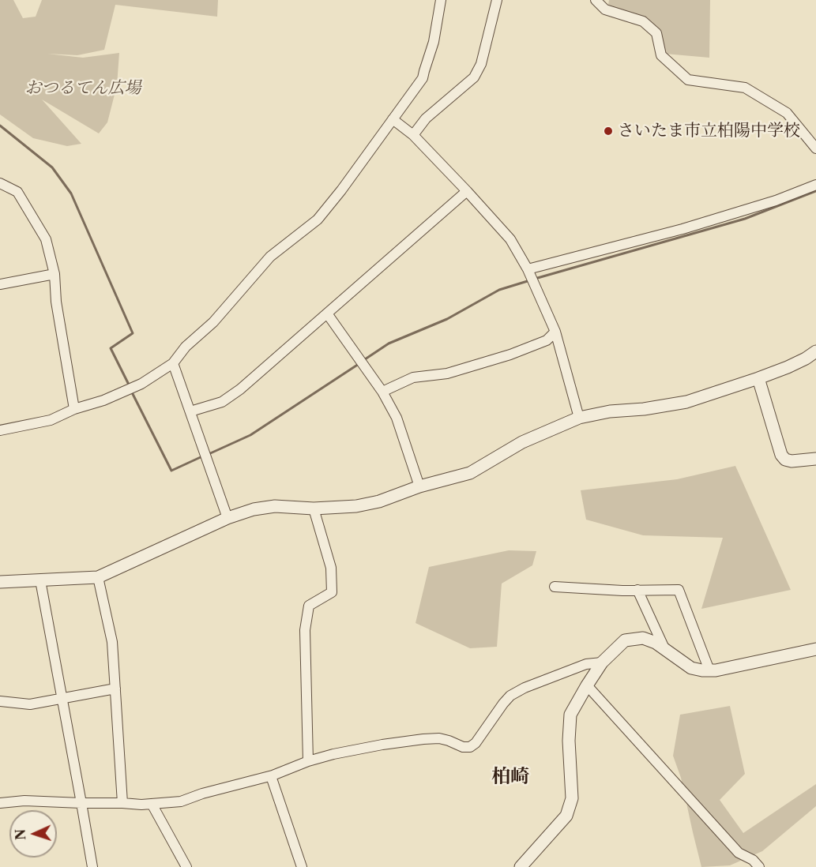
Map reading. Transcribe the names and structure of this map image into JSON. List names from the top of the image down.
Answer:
{
  "districts": ["柏崎"],
  "parks": ["おつるてん広場"],
  "places": ["さいたま市立柏陽中学校"],
  "north": "left"
}
